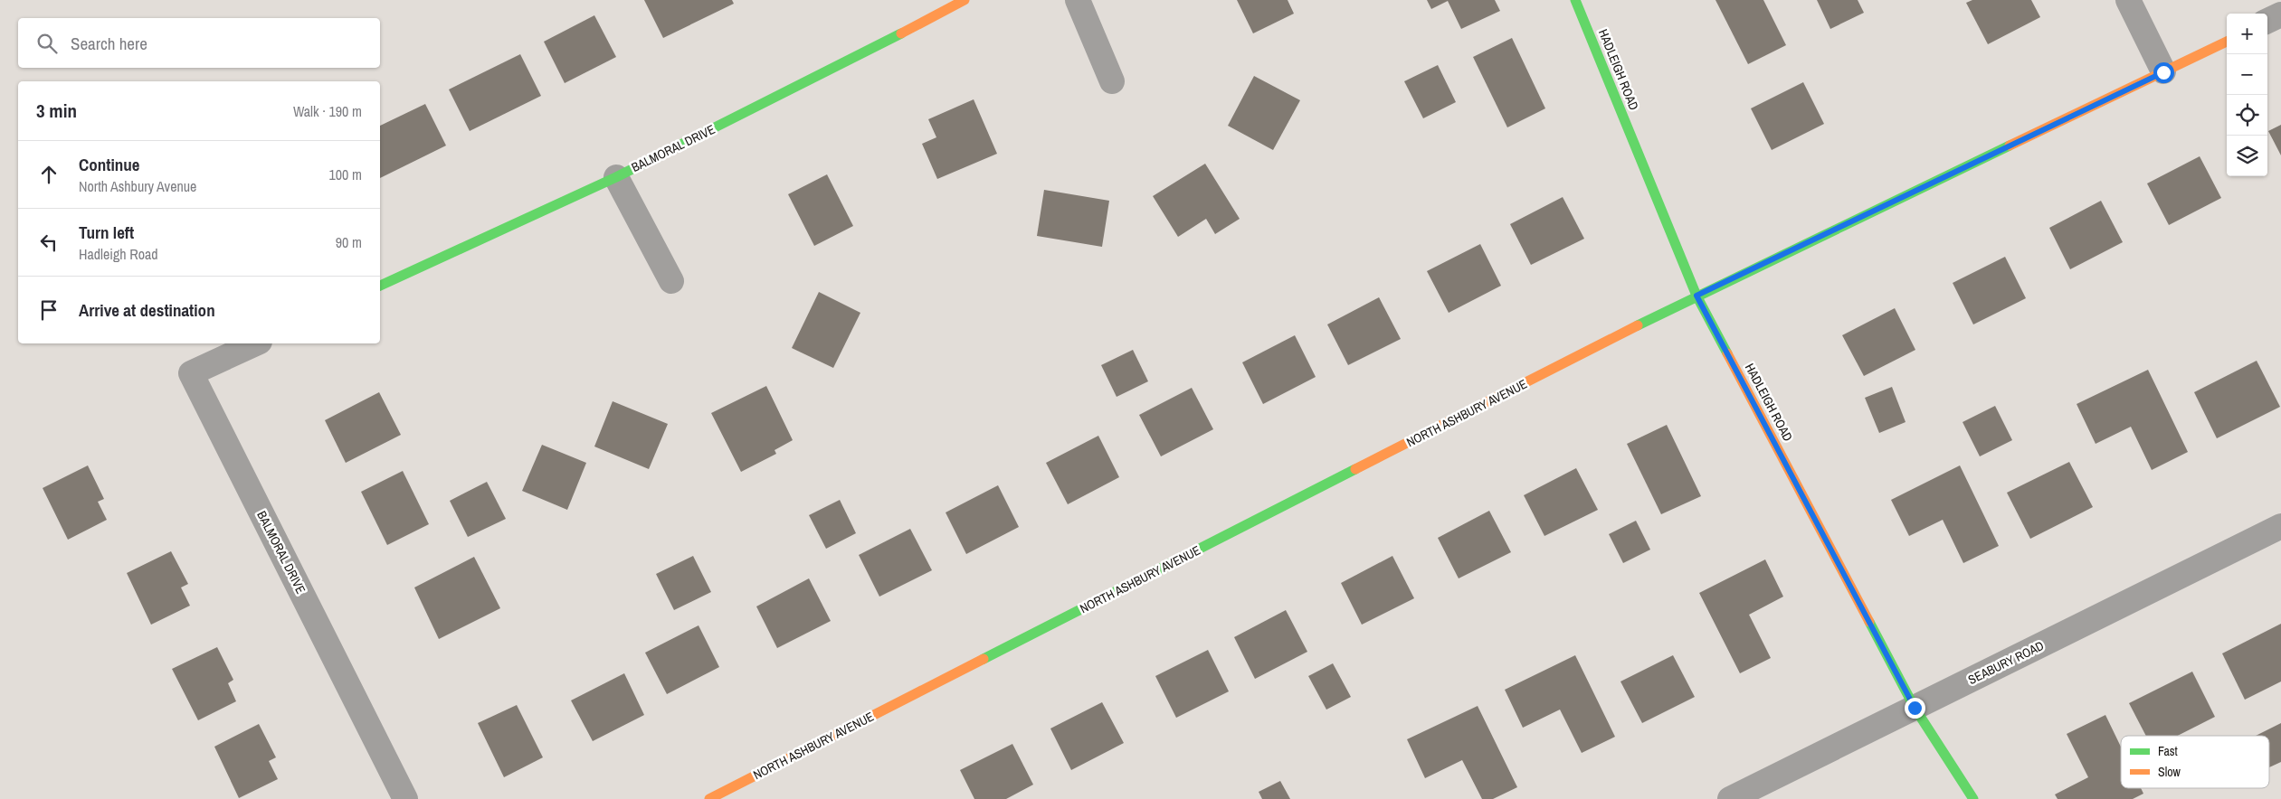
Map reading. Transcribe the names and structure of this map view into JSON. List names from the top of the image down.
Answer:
{
  "streets": {
    "street": [
      "HADLEIGH ROAD",
      "BALMORAL DRIVE",
      "NORTH ASHBURY AVENUE",
      "SEABURY ROAD"
    ]
  },
  "crossings": [
    ["HADLEIGH ROAD", "NORTH ASHBURY AVENUE"],
    ["HADLEIGH ROAD", "SEABURY ROAD"]
  ],
  "legend": ["Fast", "Slow"],
  "page": {
    "map_buttons": ["+", "−"],
    "search": "Search here",
    "heading": ["3 min", "Walk · 190 m"],
    "list": [
      ["Continue", "North Ashbury Avenue", "100 m"],
      ["Turn left", "Hadleigh Road", "90 m"],
      "Arrive at destination"
    ]
  }
}
